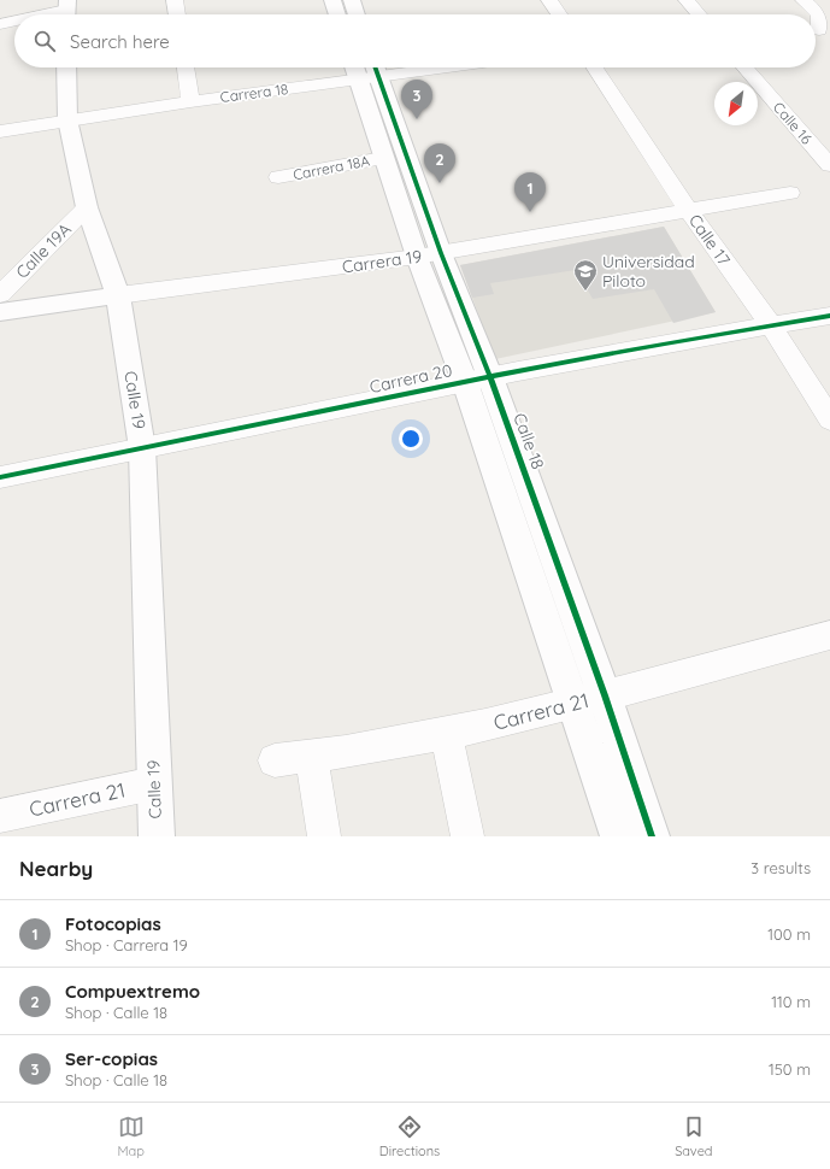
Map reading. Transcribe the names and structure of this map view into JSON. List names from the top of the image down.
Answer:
{
  "streets": {
    "street": [
      "Carrera 18",
      "Calle 16",
      "Carrera 18A",
      "Calle 17",
      "Calle 19A",
      "Carrera 19",
      "Carrera 20",
      "Calle 19",
      "Calle 18",
      "Carrera 21"
    ]
  },
  "crossings": [
    ["Carrera 18", "Calle 19"],
    ["Carrera 18", "Calle 18"],
    ["Carrera 18A", "Calle 18"],
    ["Calle 17", "Carrera 19"],
    ["Calle 17", "Carrera 20"],
    ["Calle 19A", "Calle 19"],
    ["Carrera 19", "Calle 19"],
    ["Carrera 19", "Calle 18"],
    ["Carrera 20", "Calle 19"],
    ["Carrera 20", "Calle 18"],
    ["Calle 19", "Carrera 21"],
    ["Calle 18", "Carrera 21"]
  ],
  "places": {
    "school or university": ["Universidad Piloto"]
  },
  "north": "bottom left",
  "page": {
    "search": "Search here",
    "pins": ["3", "2", "1"],
    "heading": ["Nearby", "3 results"],
    "list": [
      {
        "mark": "1",
        "name": "Fotocopias",
        "note": "Shop · Carrera 19",
        "value": "100 m"
      },
      {
        "mark": "2",
        "name": "Compuextremo",
        "note": "Shop · Calle 18",
        "value": "110 m"
      },
      {
        "mark": "3",
        "name": "Ser-copias",
        "note": "Shop · Calle 18",
        "value": "150 m"
      }
    ],
    "nav": ["Map", "Directions", "Saved"]
  }
}
